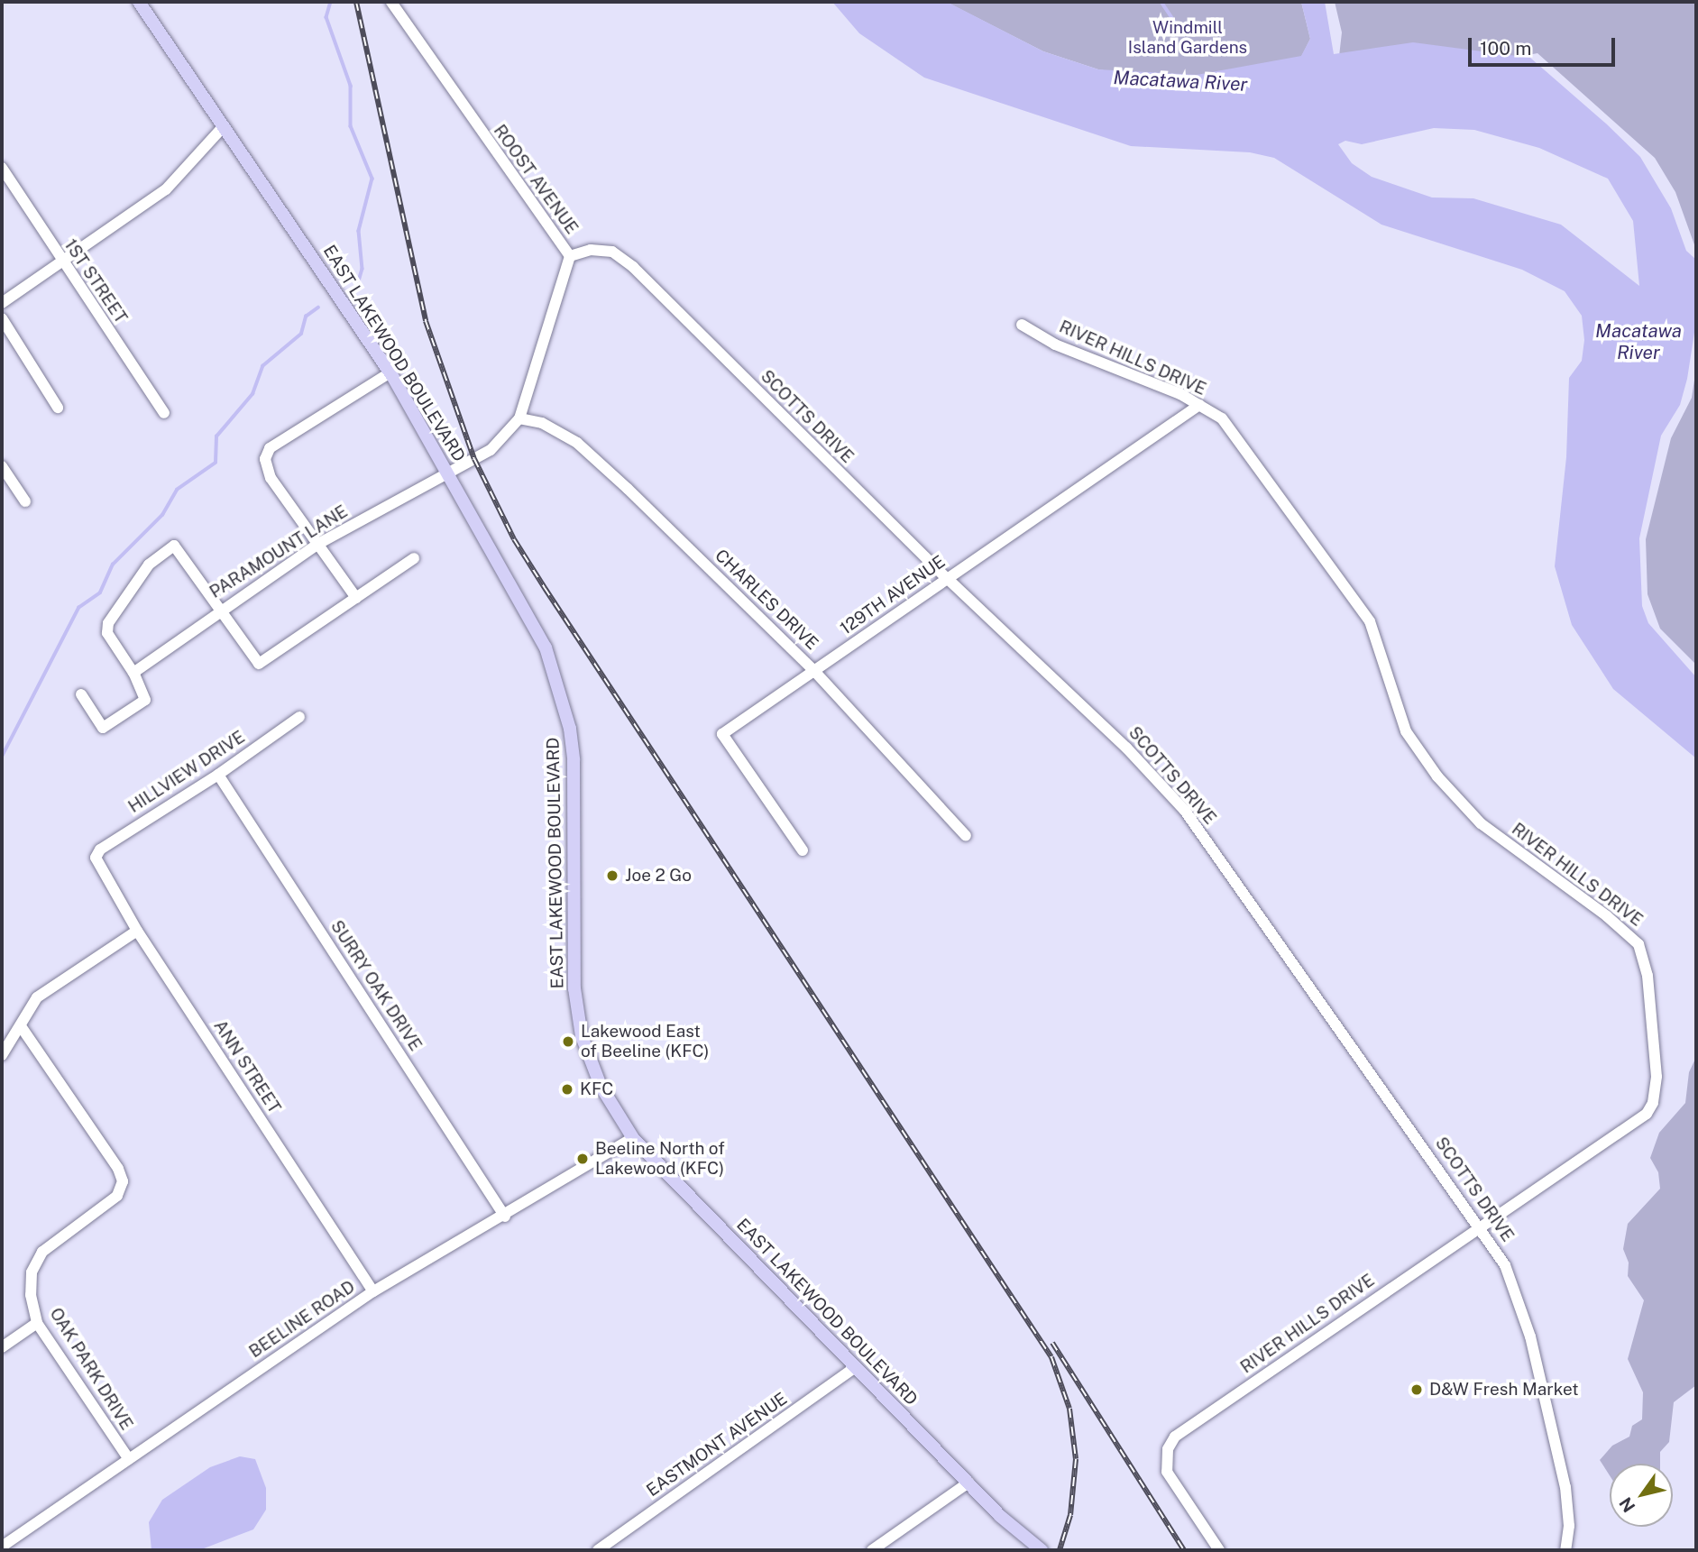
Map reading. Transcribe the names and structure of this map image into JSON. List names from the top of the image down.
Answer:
{
  "streets": {
    "main road": ["EAST LAKEWOOD BOULEVARD"],
    "street": [
      "ROOST AVENUE",
      "1ST STREET",
      "RIVER HILLS DRIVE",
      "SCOTTS DRIVE",
      "PARAMOUNT LANE",
      "129TH AVENUE",
      "CHARLES DRIVE",
      "HILLVIEW DRIVE",
      "SURRY OAK DRIVE",
      "ANN STREET",
      "BEELINE ROAD",
      "OAK PARK DRIVE",
      "EASTMONT AVENUE"
    ]
  },
  "crossings": [
    ["ROOST AVENUE", "EAST LAKEWOOD BOULEVARD"],
    ["ROOST AVENUE", "SCOTTS DRIVE"],
    ["ROOST AVENUE", "PARAMOUNT LANE"],
    ["ROOST AVENUE", "CHARLES DRIVE"],
    ["EAST LAKEWOOD BOULEVARD", "PARAMOUNT LANE"],
    ["EAST LAKEWOOD BOULEVARD", "BEELINE ROAD"],
    ["EAST LAKEWOOD BOULEVARD", "EASTMONT AVENUE"],
    ["RIVER HILLS DRIVE", "SCOTTS DRIVE"],
    ["RIVER HILLS DRIVE", "129TH AVENUE"],
    ["SCOTTS DRIVE", "129TH AVENUE"],
    ["129TH AVENUE", "CHARLES DRIVE"],
    ["HILLVIEW DRIVE", "SURRY OAK DRIVE"],
    ["HILLVIEW DRIVE", "ANN STREET"],
    ["SURRY OAK DRIVE", "BEELINE ROAD"],
    ["ANN STREET", "BEELINE ROAD"],
    ["BEELINE ROAD", "OAK PARK DRIVE"]
  ],
  "water": ["Macatawa River"],
  "parks": ["Windmill Island Gardens"],
  "places": [
    "Joe 2 Go",
    "Lakewood East of Beeline (KFC)",
    "KFC",
    "Beeline North of Lakewood (KFC)",
    "D&W Fresh Market"
  ],
  "scale_bar": "100 m",
  "north": "bottom left"
}
